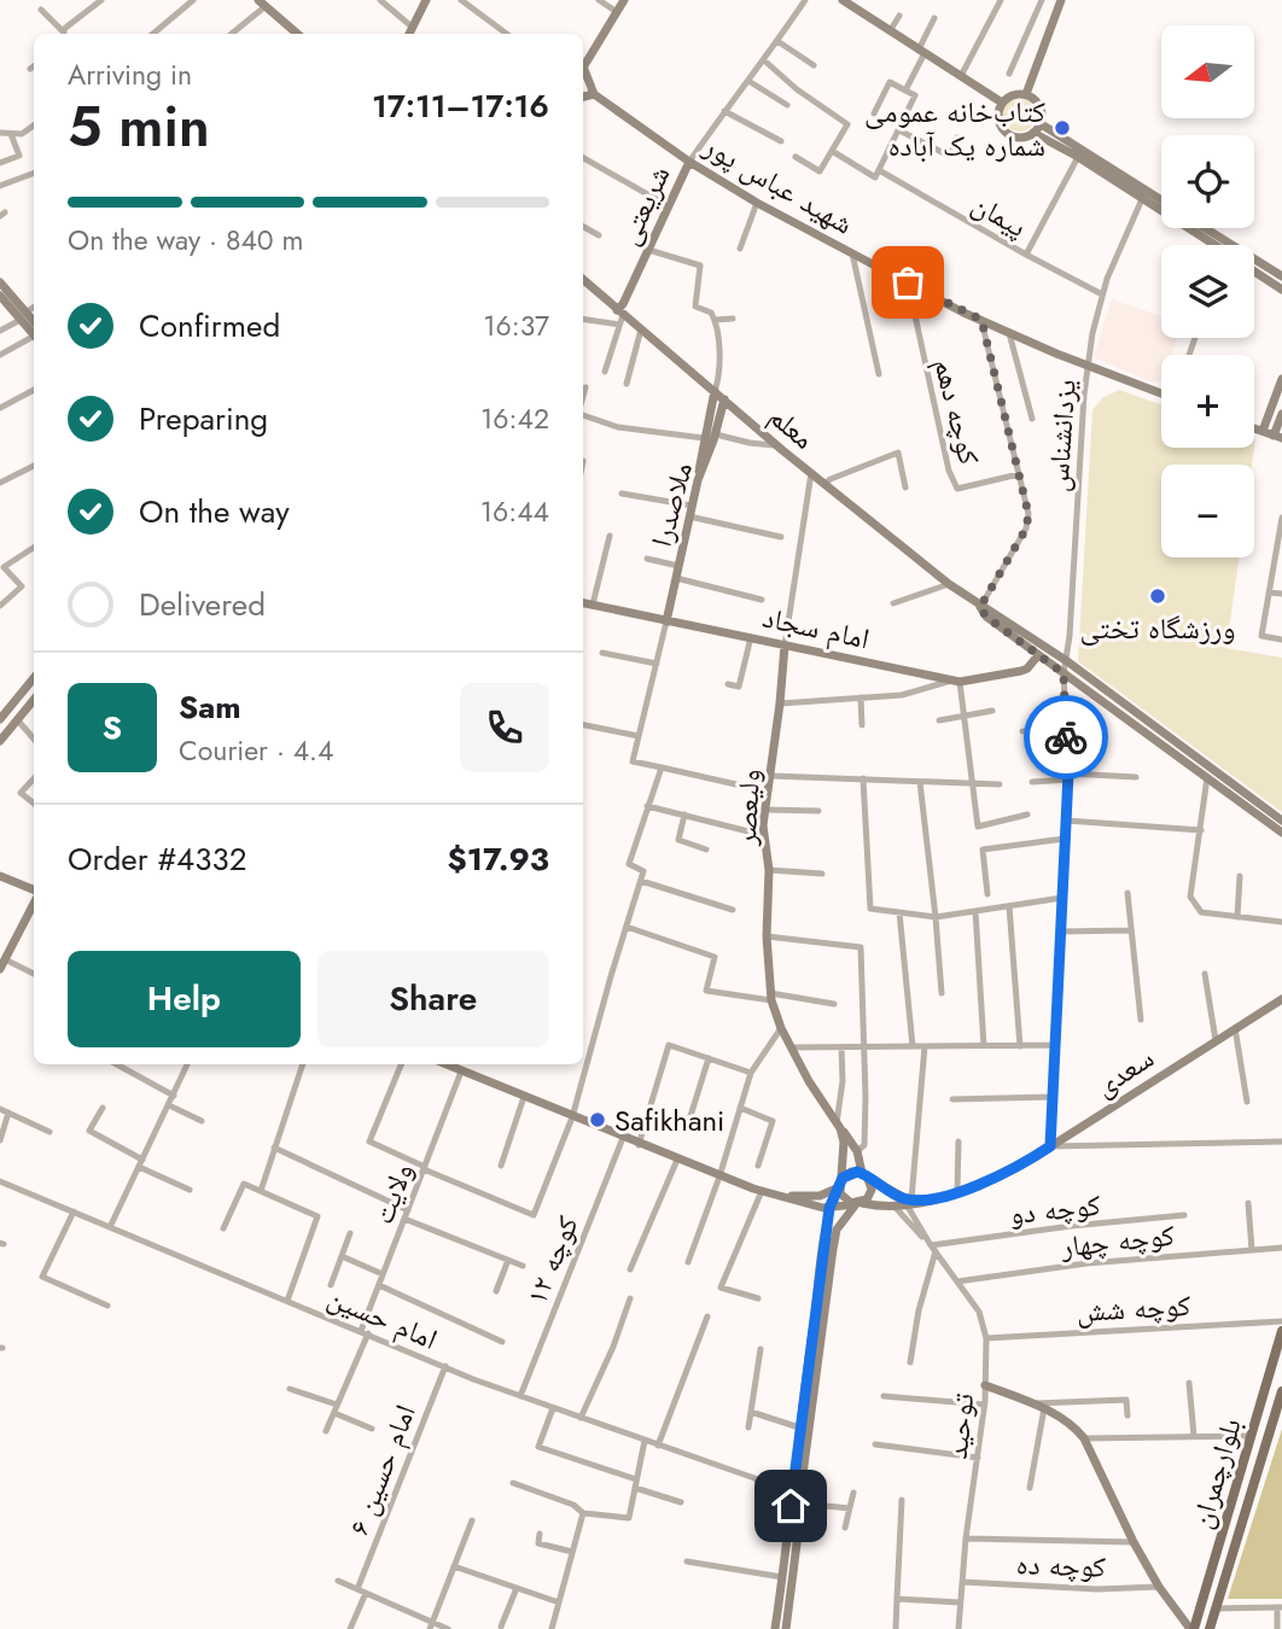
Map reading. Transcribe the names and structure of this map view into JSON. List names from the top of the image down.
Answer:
{
  "streets": {
    "main road": ["بلوارچمران"],
    "street": [
      "شهید عباس پور",
      "شریعتی",
      "پیمان",
      "کوچه دهم",
      "معلم",
      "یزدانشناس",
      "ملاصدرا",
      "امام سجاد",
      "ولیعصر",
      "سعدی",
      "ولایت",
      "کوچه دو",
      "کوچه چهار",
      "کوچه ۱۲",
      "کوچه شش",
      "امام حسین",
      "توحید",
      "امام حسین ۶",
      "کوچه ده"
    ]
  },
  "crossings": [
    ["شهید عباس پور", "شریعتی"],
    ["شهید عباس پور", "کوچه دهم"],
    ["شهید عباس پور", "یزدانشناس"],
    ["شریعتی", "معلم"],
    ["پیمان", "یزدانشناس"],
    ["معلم", "یزدانشناس"],
    ["معلم", "ملاصدرا"],
    ["معلم", "امام سجاد"],
    ["معلم", "ولیعصر"],
    ["ملاصدرا", "امام سجاد"],
    ["امام سجاد", "ولیعصر"],
    ["ولیعصر", "سعدی"],
    ["ولایت", "امام حسین"],
    ["کوچه دو", "توحید"],
    ["کوچه چهار", "توحید"],
    ["کوچه ۱۲", "امام حسین"],
    ["کوچه شش", "توحید"],
    ["امام حسین", "امام حسین ۶"],
    ["توحید", "کوچه ده"]
  ],
  "places": ["کتاب‌خانه عمومی شماره یک آباده", "ورزشگاه تختی", "Safikhani"],
  "north": "left",
  "page": {
    "map_buttons": ["+", "−"],
    "heading": ["5 min", "Arriving in", "17:11–17:16"],
    "panel": [
      "Sam",
      "Courier · 4.4",
      "Order #4332",
      "$17.93"
    ],
    "bar": "On the way · 840 m",
    "list": [
      ["Confirmed", "16:37"],
      ["Preparing", "16:42"],
      ["On the way", "16:44"],
      "Delivered"
    ],
    "round": "S",
    "buttons": ["Help", "Share"]
  }
}
